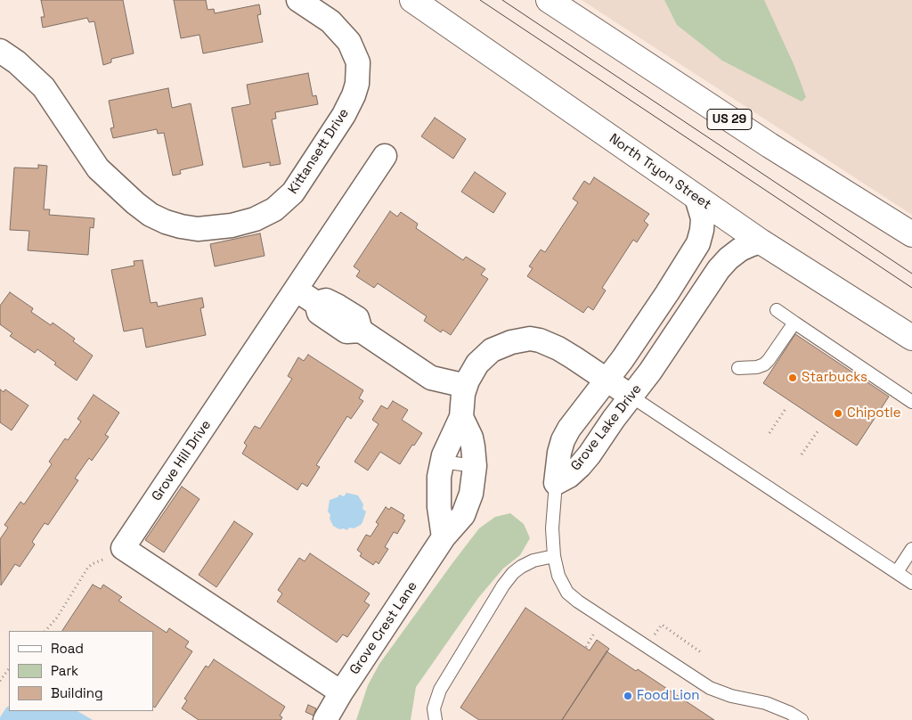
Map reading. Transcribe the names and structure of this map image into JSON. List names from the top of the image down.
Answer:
{
  "streets": {
    "main road": ["US 29", "North Tryon Street"],
    "street": [
      "Kittansett Drive",
      "Grove Lake Drive",
      "Grove Hill Drive",
      "Grove Crest Lane"
    ]
  },
  "crossings": [
    ["North Tryon Street", "Grove Lake Drive"]
  ],
  "places": ["Starbucks", "Chipotle", "Food Lion"],
  "legend": ["Road", "Park", "Building"]
}
